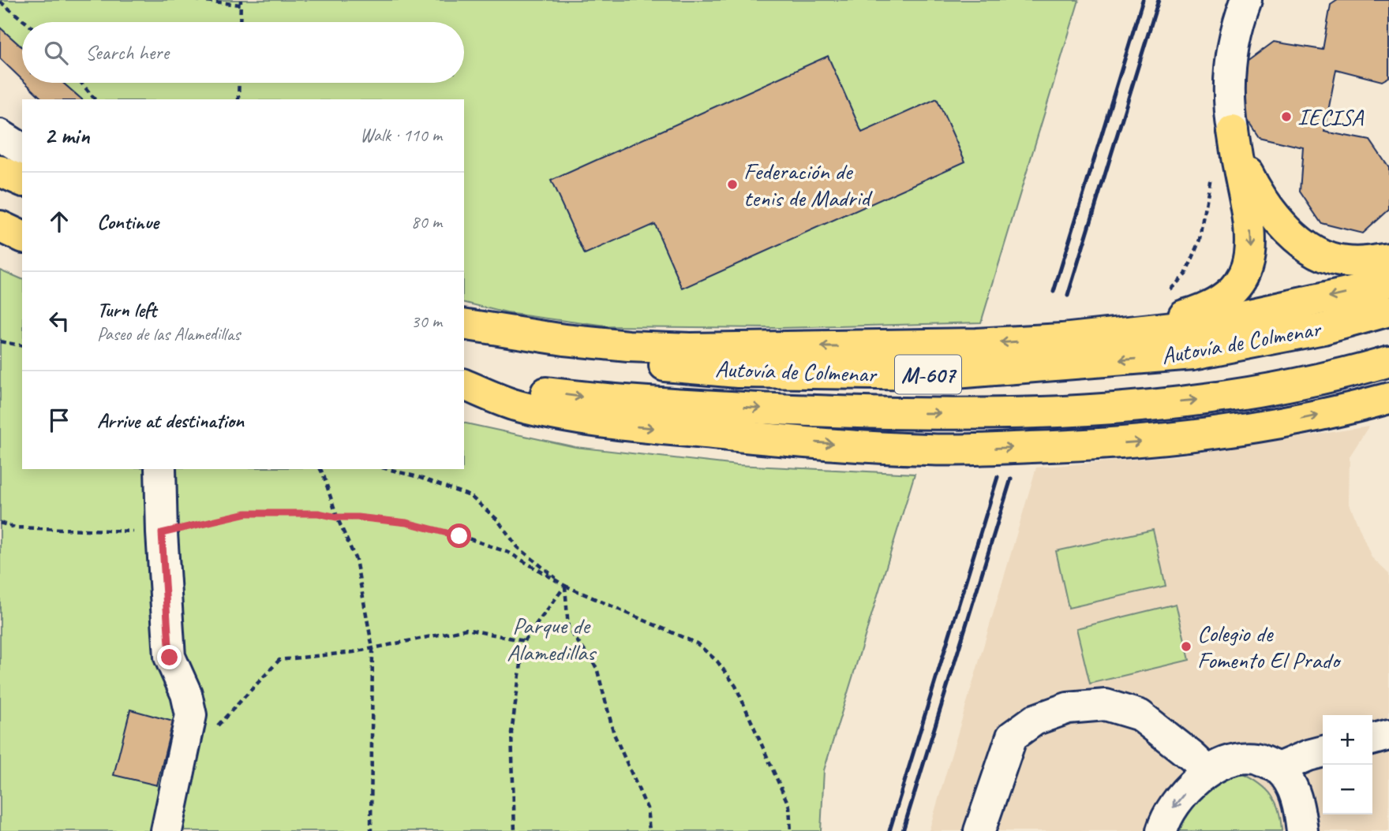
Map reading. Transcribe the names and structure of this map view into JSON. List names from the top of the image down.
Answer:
{
  "streets": {
    "highway": ["Autovía de Colmenar", "M-607"]
  },
  "parks": ["Parque de Alamedillas"],
  "places": ["IECISA", "Federación de tenis de Madrid", "Colegio de Fomento El Prado"],
  "page": {
    "search": "Search here",
    "heading": ["2 min", "Walk · 110 m"],
    "list": [
      ["Continue", "80 m"],
      ["Turn left", "Paseo de las Alamedillas", "30 m"],
      "Arrive at destination"
    ],
    "map_buttons": ["+", "−"]
  }
}
